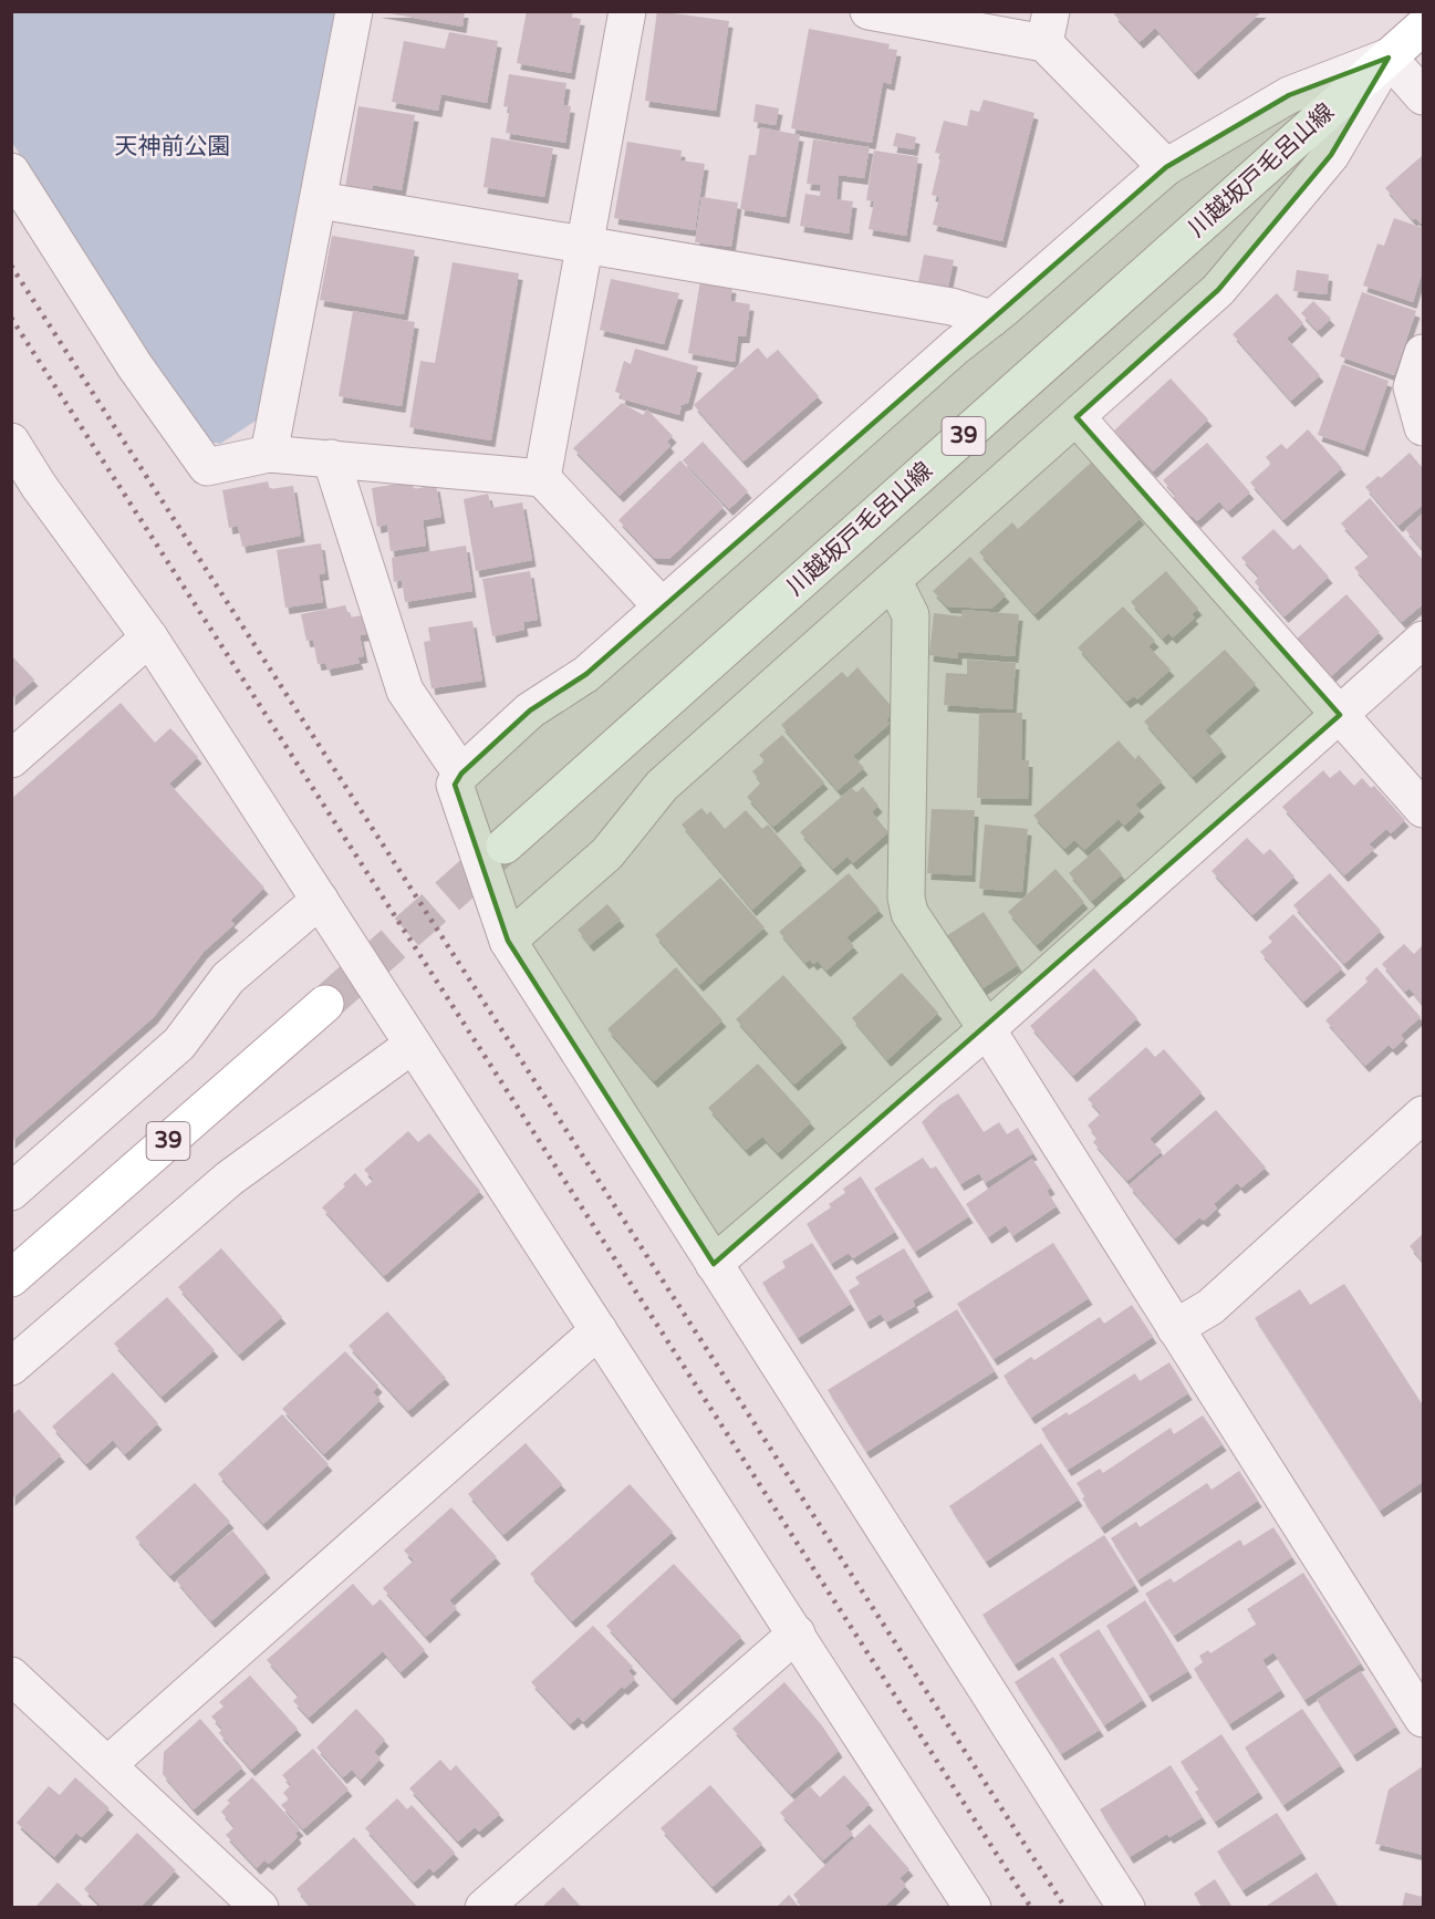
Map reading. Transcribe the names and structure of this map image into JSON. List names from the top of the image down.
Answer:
{
  "streets": {
    "main road": ["川越坂戸毛呂山線", "39"]
  },
  "parks": ["天神前公園"]
}
